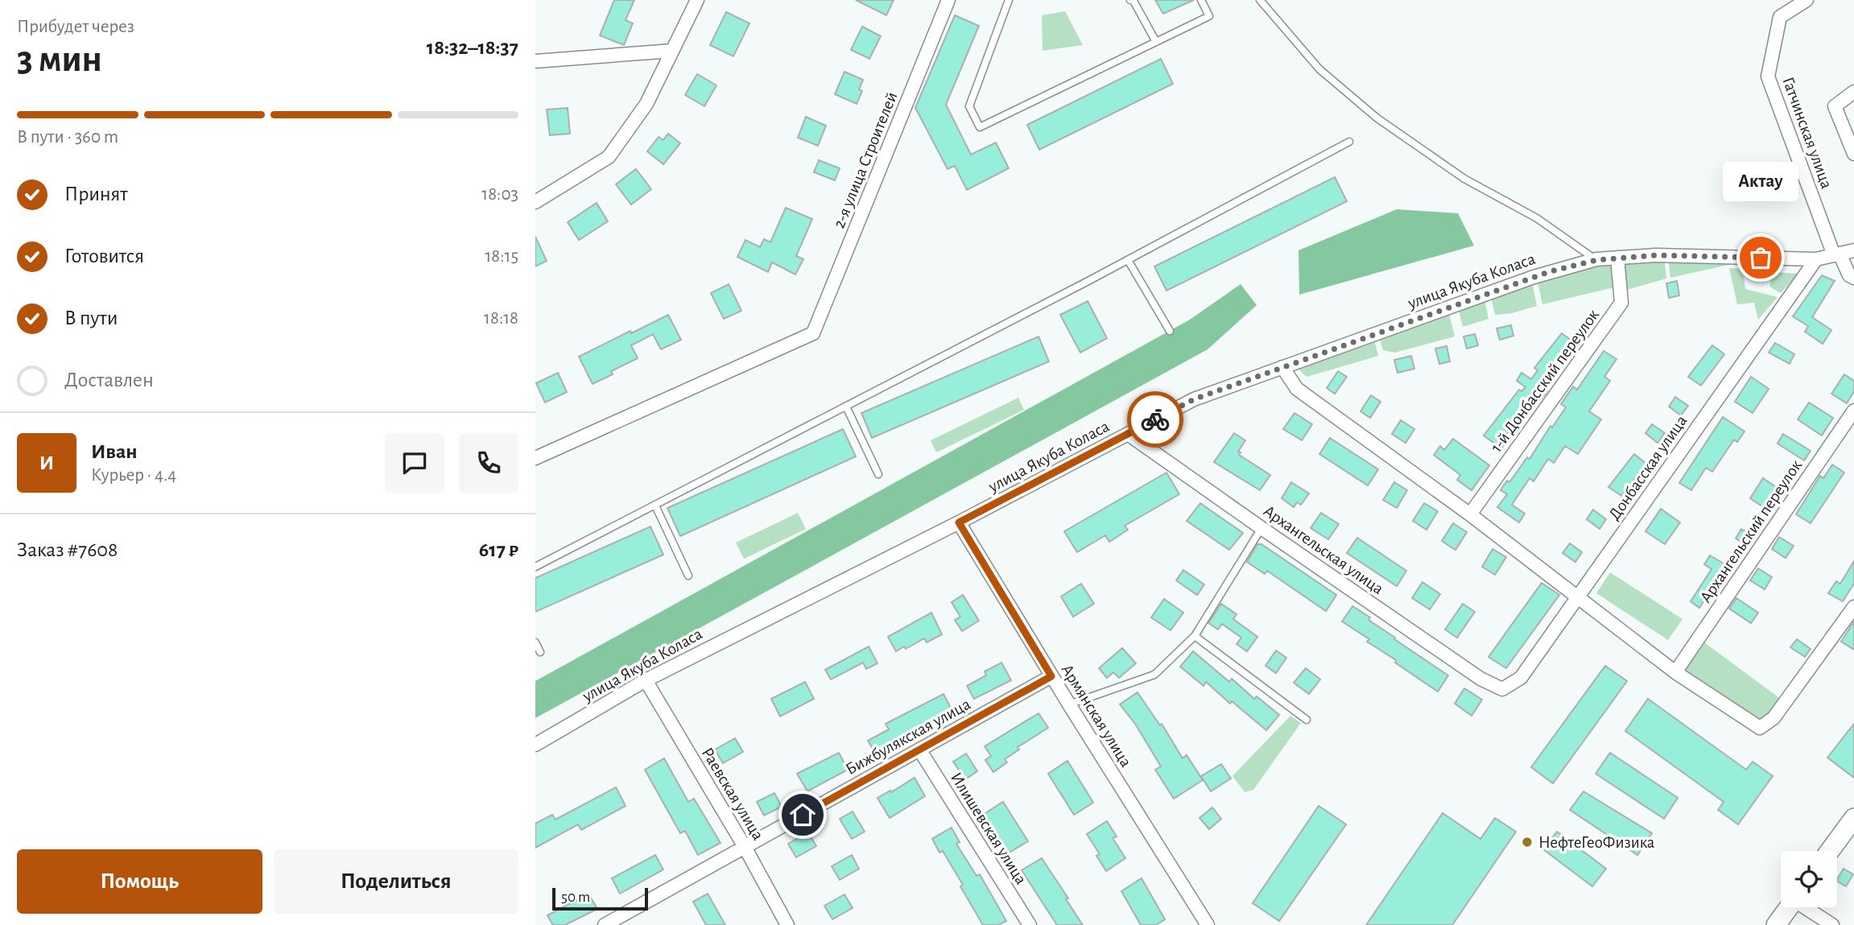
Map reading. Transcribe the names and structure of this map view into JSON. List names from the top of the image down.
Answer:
{
  "streets": {
    "street": [
      "Гатчинская улица",
      "2-я улица Строителей",
      "улица Якуба Коласа",
      "1-й Донбасский переулок",
      "Донбасская улица",
      "Архангельский переулок",
      "Архангельская улица",
      "Армянская улица",
      "Бижбулякская улица",
      "Раевская улица",
      "Илишевская улица"
    ]
  },
  "crossings": [
    ["Гатчинская улица", "улица Якуба Коласа"],
    ["улица Якуба Коласа", "1-й Донбасский переулок"],
    ["улица Якуба Коласа", "Донбасская улица"],
    ["улица Якуба Коласа", "Архангельская улица"],
    ["улица Якуба Коласа", "Армянская улица"],
    ["улица Якуба Коласа", "Раевская улица"],
    ["Донбасская улица", "Архангельская улица"],
    ["Армянская улица", "Бижбулякская улица"],
    ["Бижбулякская улица", "Раевская улица"],
    ["Бижбулякская улица", "Илишевская улица"]
  ],
  "places": ["Актау", "НефтеГеоФизика"],
  "scale_bar": "50 m",
  "page": {
    "heading": ["3 мин", "Прибудет через", "18:32–18:37"],
    "panel": [
      "Иван",
      "Курьер · 4.4",
      "Заказ #7608",
      "617 ₽"
    ],
    "bar": "В пути · 360 m",
    "bubble": "Актау",
    "list": [
      ["Принят", "18:03"],
      ["Готовится", "18:15"],
      ["В пути", "18:18"],
      "Доставлен"
    ],
    "round": "И",
    "buttons": ["Помощь", "Поделиться"],
    "scale": "50 m"
  }
}
